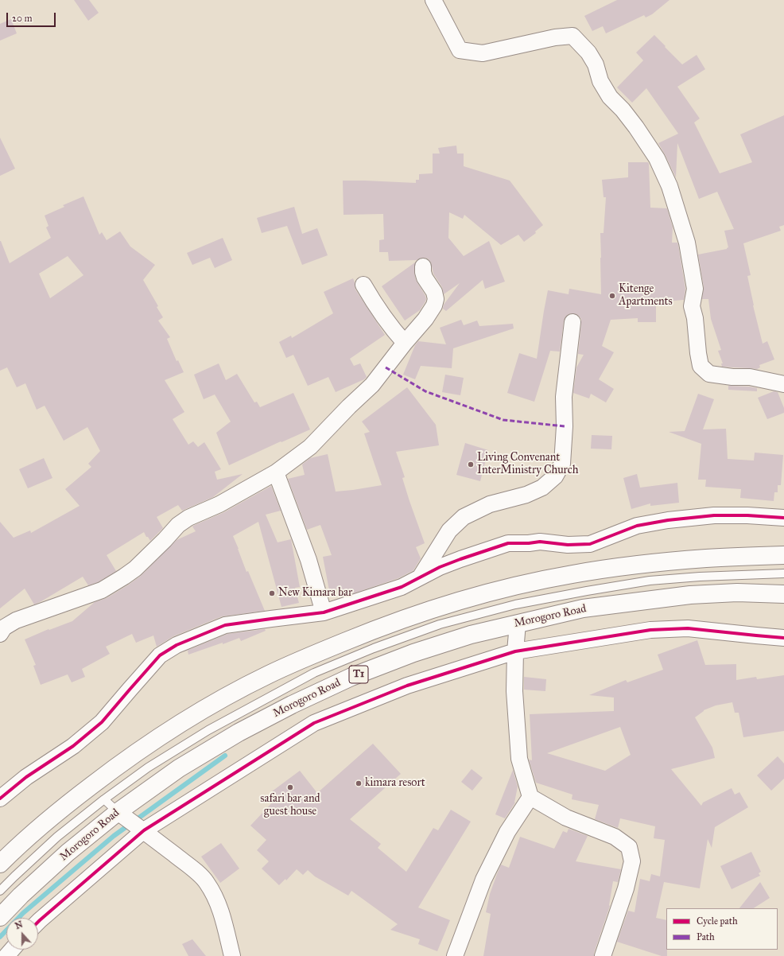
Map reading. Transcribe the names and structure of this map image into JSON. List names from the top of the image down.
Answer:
{
  "streets": {
    "highway": ["Morogoro Road", "T1"]
  },
  "places": [
    "Kitenge Apartments",
    "Living Convenant InterMinistry Church",
    "New Kimara bar",
    "kimara resort",
    "safari bar and guest house"
  ],
  "legend": ["Cycle path", "Path"],
  "scale_bar": "20 m",
  "north": "top"
}
